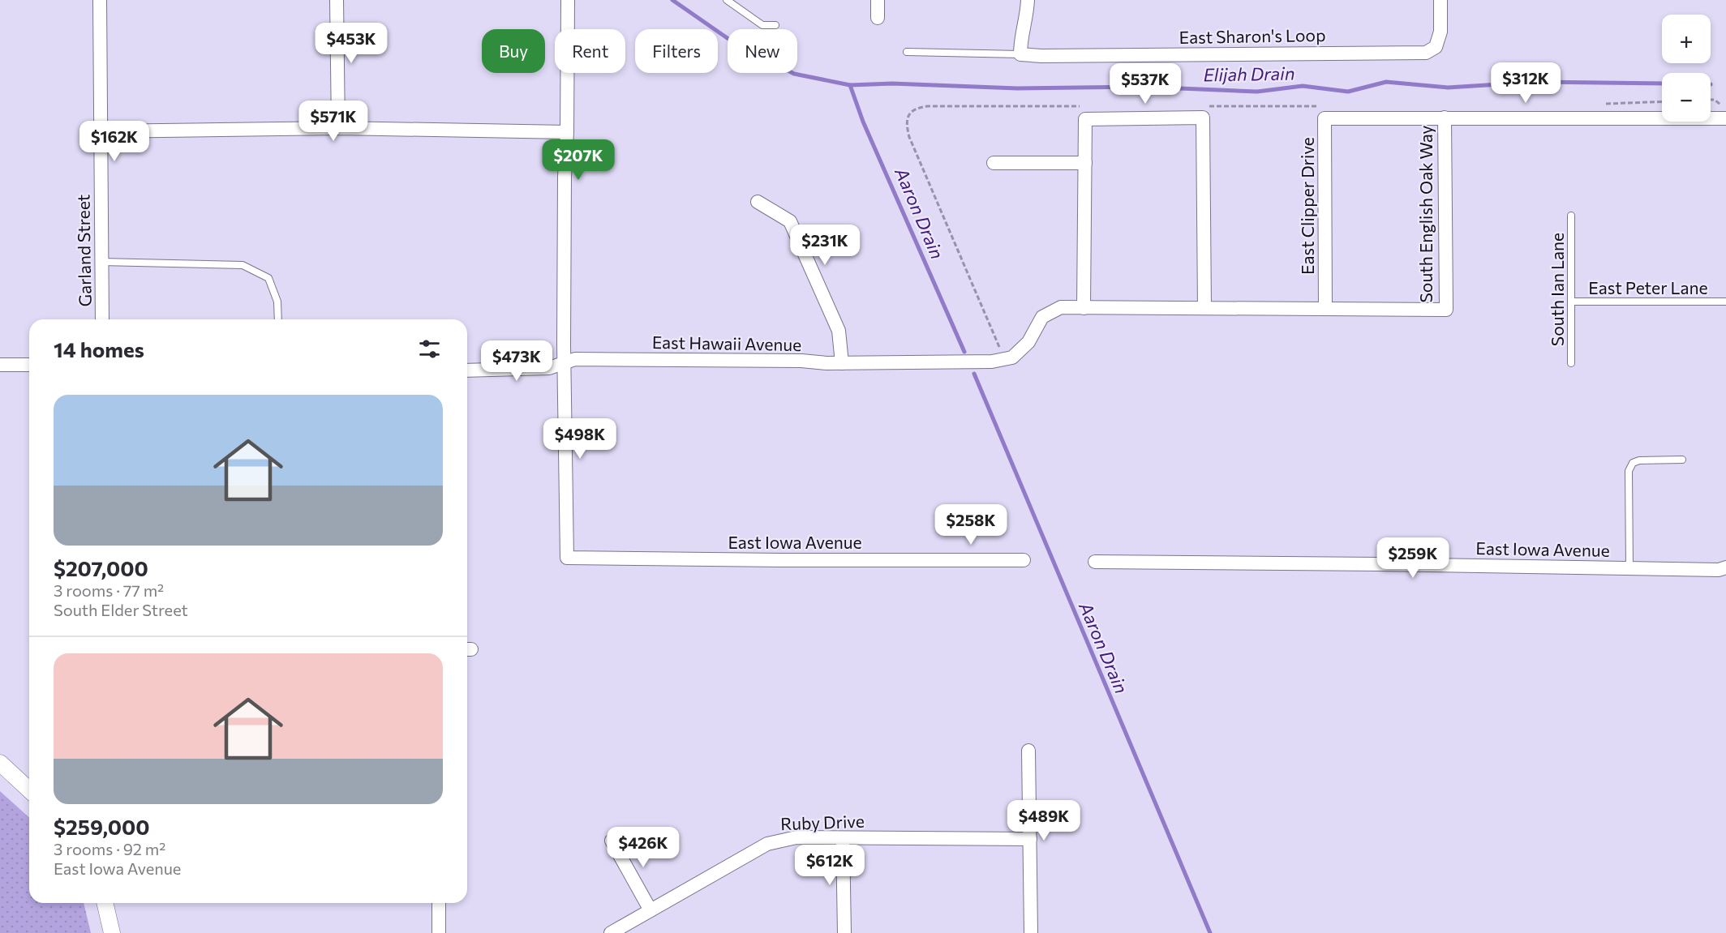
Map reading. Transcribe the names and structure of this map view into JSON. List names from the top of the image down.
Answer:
{
  "streets": {
    "street": [
      "East Sharon's Loop",
      "East Clipper Drive",
      "South English Oak Way",
      "Garland Street",
      "East Hawaii Avenue",
      "East Iowa Avenue",
      "Ruby Drive"
    ],
    "lane": ["East Peter Lane", "South Ian Lane"]
  },
  "crossings": [
    ["East Clipper Drive", "South English Oak Way"],
    ["East Peter Lane", "South Ian Lane"],
    ["East Hawaii Avenue", "East Iowa Avenue"]
  ],
  "water": ["Elijah Drain", "Aaron Drain"],
  "page": {
    "map_buttons": ["+", "−"],
    "price": [
      "$453K",
      "$312K",
      "$537K",
      "$571K",
      "$162K",
      "$207K",
      "$231K",
      "$473K",
      "$498K",
      "$258K",
      "$259K",
      "$489K",
      "$426K",
      "$612K"
    ],
    "chip": [
      "Buy",
      "Rent",
      "Filters",
      "New"
    ],
    "heading": "14 homes",
    "list": [
      {
        "name": "$207,000",
        "note": "3 rooms · 77 m² · South Elder Street"
      },
      {
        "name": "$259,000",
        "note": "3 rooms · 92 m² · East Iowa Avenue"
      }
    ]
  }
}
